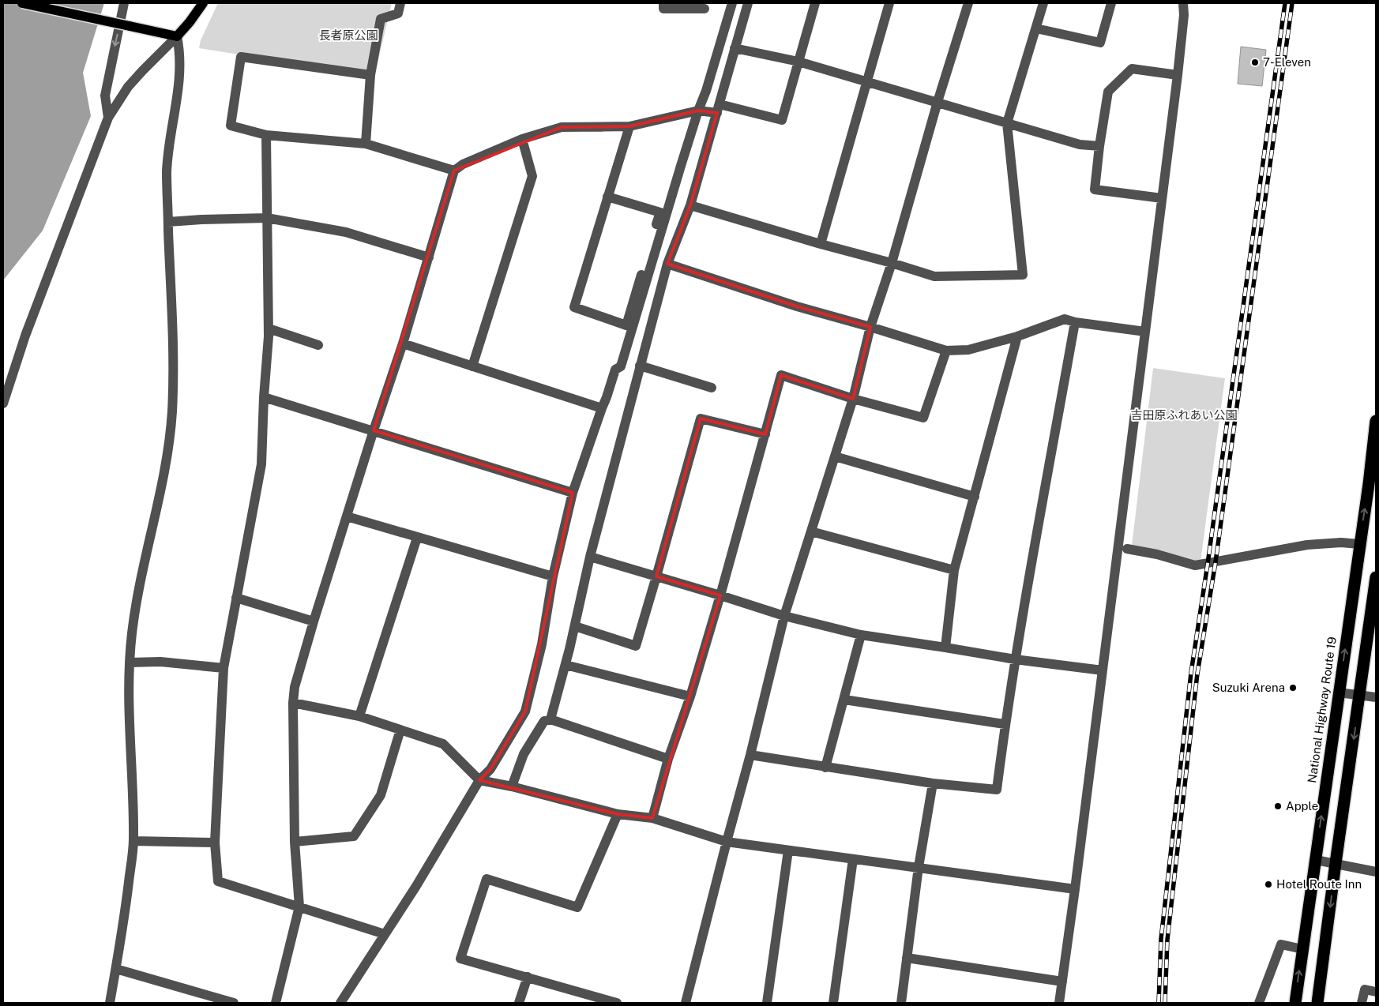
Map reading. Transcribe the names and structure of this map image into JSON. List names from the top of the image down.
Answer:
{
  "streets": {
    "highway": ["National Highway Route 19"]
  },
  "parks": ["長者原公園", "吉田原ふれあい公園"],
  "places": [
    "7-Eleven",
    "Suzuki Arena",
    "Apple",
    "Hotel Route Inn"
  ]
}
